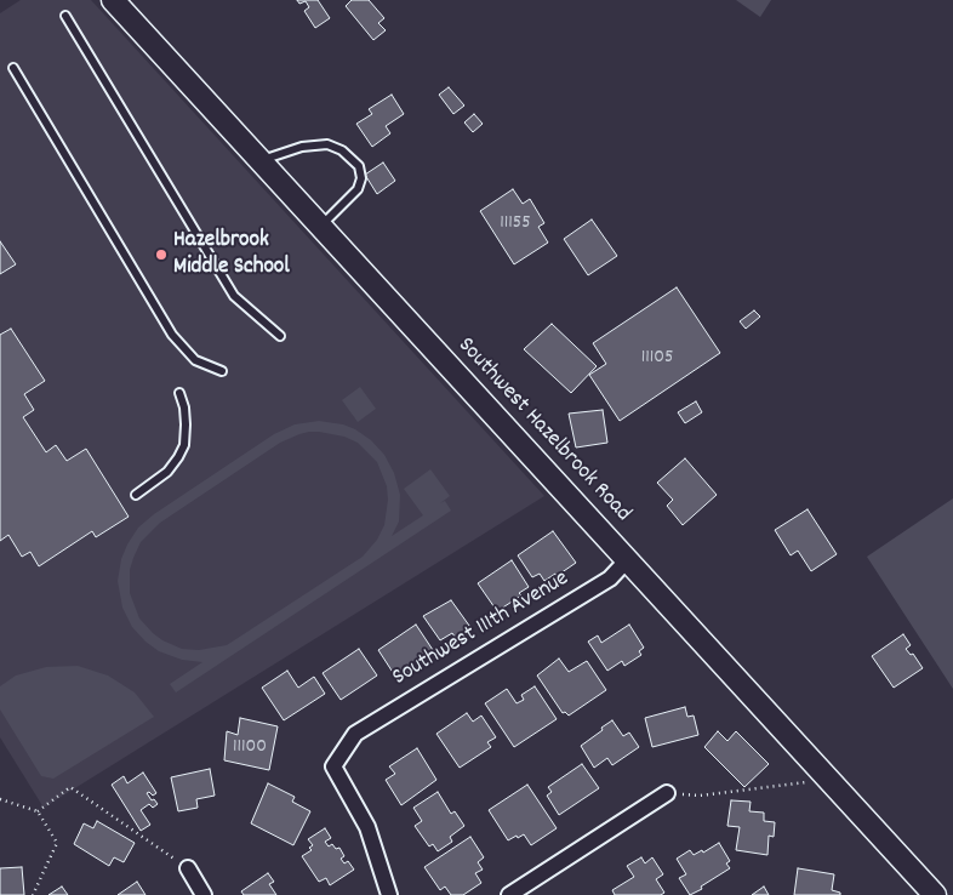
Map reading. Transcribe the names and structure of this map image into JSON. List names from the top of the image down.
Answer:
{
  "streets": {
    "street": ["Southwest Hazelbrook Road", "Southwest 111th Avenue"]
  },
  "crossings": [
    ["Southwest Hazelbrook Road", "Southwest 111th Avenue"]
  ],
  "places": ["Hazelbrook Middle School"],
  "house_numbers": ["11155", "11105", "11100"]
}
